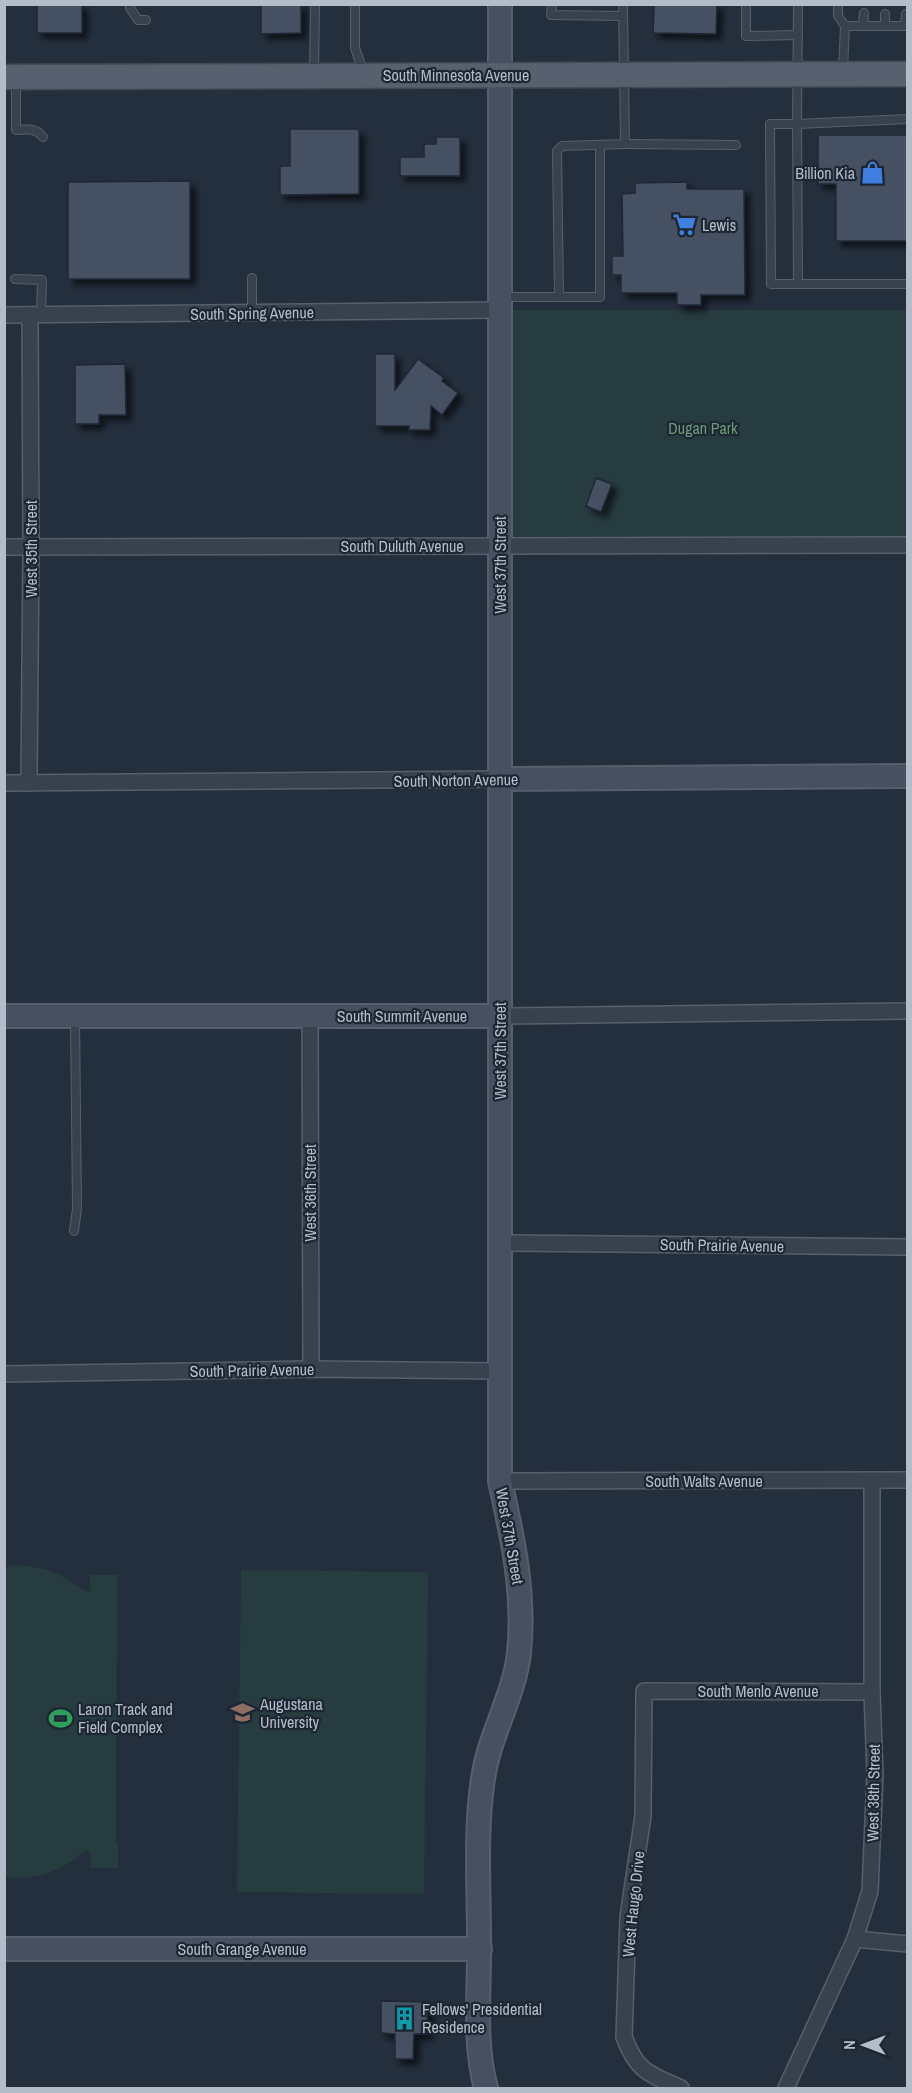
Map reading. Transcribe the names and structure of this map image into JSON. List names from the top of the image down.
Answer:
{
  "streets": {
    "main road": ["South Minnesota Avenue"],
    "street": [
      "South Spring Avenue",
      "South Duluth Avenue",
      "West 35th Street",
      "West 37th Street",
      "South Norton Avenue",
      "South Summit Avenue",
      "West 36th Street",
      "South Prairie Avenue",
      "South Walts Avenue",
      "South Menlo Avenue",
      "West 38th Street",
      "West Haugo Drive",
      "South Grange Avenue"
    ]
  },
  "crossings": [
    ["South Minnesota Avenue", "West 37th Street"],
    ["South Spring Avenue", "West 35th Street"],
    ["South Spring Avenue", "West 37th Street"],
    ["South Duluth Avenue", "West 35th Street"],
    ["South Duluth Avenue", "West 37th Street"],
    ["West 35th Street", "South Norton Avenue"],
    ["West 37th Street", "South Norton Avenue"],
    ["West 37th Street", "South Summit Avenue"],
    ["West 37th Street", "South Prairie Avenue"],
    ["West 37th Street", "South Walts Avenue"],
    ["West 37th Street", "South Grange Avenue"],
    ["South Summit Avenue", "West 36th Street"],
    ["West 36th Street", "South Prairie Avenue"],
    ["South Walts Avenue", "West 38th Street"],
    ["South Menlo Avenue", "West 38th Street"],
    ["South Menlo Avenue", "West Haugo Drive"]
  ],
  "parks": ["Dugan Park"],
  "places": {
    "shop": ["Billion Kia"],
    "supermarket": ["Lewis"],
    "school or university": ["Augustana University"],
    "sports": ["Laron Track and Field Complex"],
    "building": ["Fellows' Presidential Residence"]
  },
  "north": "left"
}
